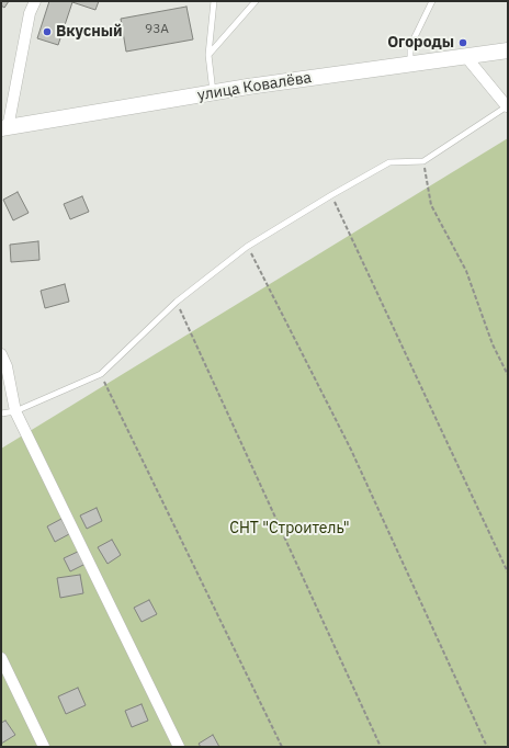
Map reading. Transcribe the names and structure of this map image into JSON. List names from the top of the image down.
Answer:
{
  "streets": {
    "street": ["улица Ковалёва"]
  },
  "parks": ["СНТ \"Строитель\""],
  "places": ["Вкусный", "Огороды"],
  "house_numbers": ["93А"]
}
